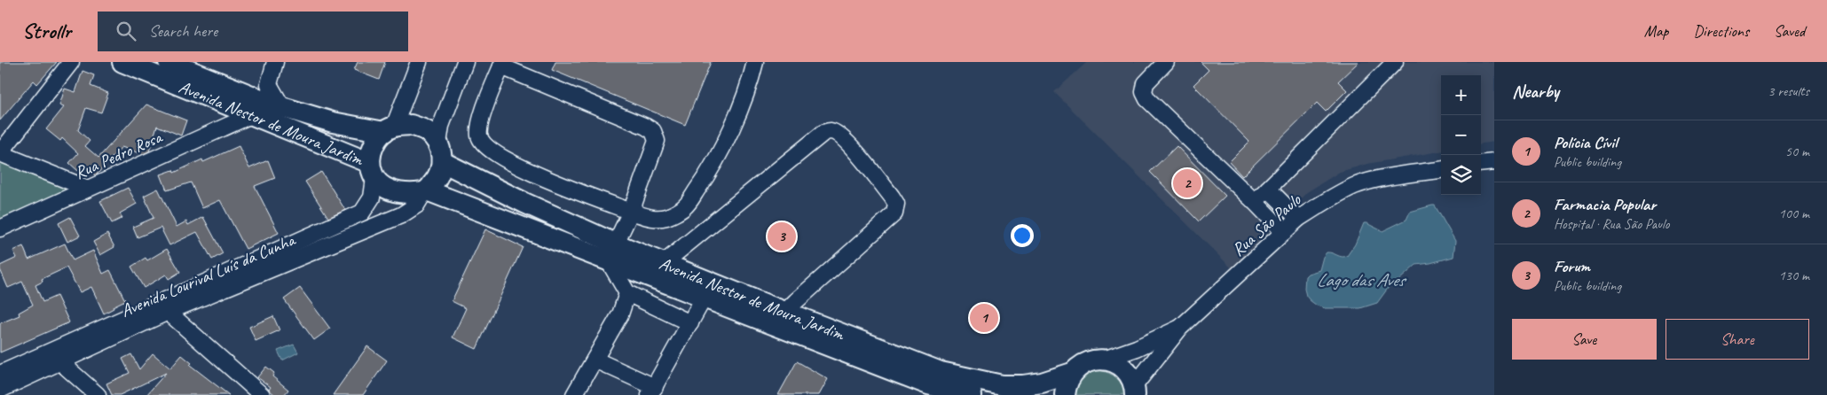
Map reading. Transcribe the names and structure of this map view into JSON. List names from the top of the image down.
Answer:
{
  "streets": {
    "main road": ["Avenida Nestor de Moura Jardim"],
    "street": ["Rua Pedro Rosa", "Rua São Paulo", "Avenida Lourival Luís da Cunha"]
  },
  "crossings": [
    ["Avenida Nestor de Moura Jardim", "Rua Pedro Rosa"],
    ["Avenida Nestor de Moura Jardim", "Rua São Paulo"],
    ["Avenida Nestor de Moura Jardim", "Avenida Lourival Luís da Cunha"]
  ],
  "water": ["Lago das Aves"],
  "page": {
    "header": "Strollr",
    "search": "Search here",
    "nav": ["Map", "Directions", "Saved"],
    "heading": ["Nearby", "3 results"],
    "map_buttons": ["+", "−"],
    "list": [
      {
        "mark": "1",
        "name": "Polícia Cívil",
        "note": "Public building",
        "value": "50 m"
      },
      {
        "mark": "2",
        "name": "Farmacia Popular",
        "note": "Hospital · Rua São Paulo",
        "value": "100 m"
      },
      {
        "mark": "3",
        "name": "Forum",
        "note": "Public building",
        "value": "130 m"
      }
    ],
    "pins": ["2", "3", "1"],
    "buttons": ["Save", "Share"]
  }
}
